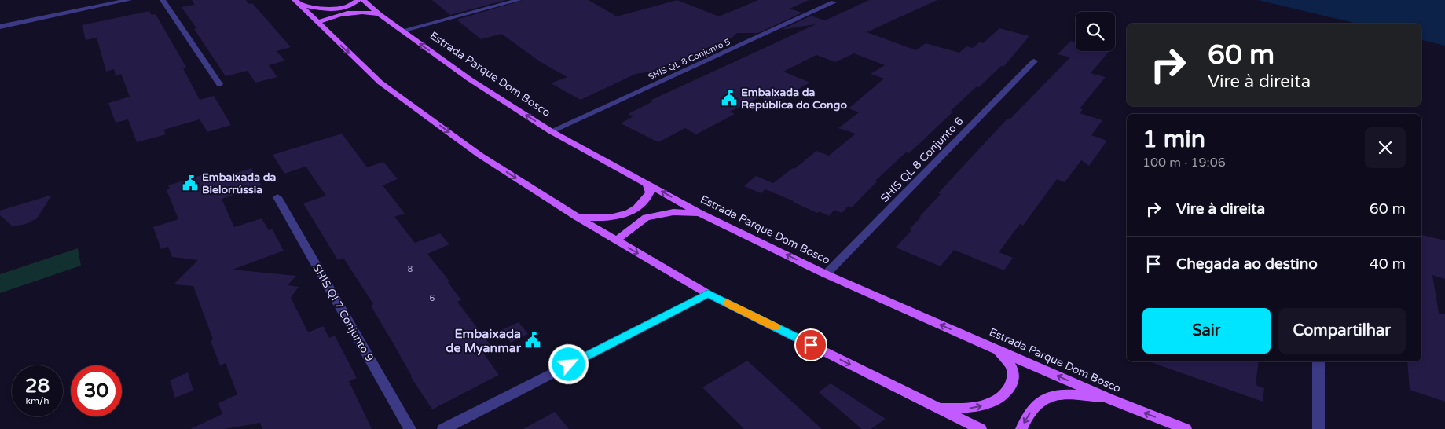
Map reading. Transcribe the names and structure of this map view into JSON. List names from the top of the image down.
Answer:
{
  "streets": {
    "main road": ["Estrada Parque Dom Bosco"],
    "street": ["SHIS QL 8 Conjunto 5", "SHIS QL 8 Conjunto 6", "SHIS QI 7 Conjunto 9"]
  },
  "crossings": [
    ["SHIS QL 8 Conjunto 5", "Estrada Parque Dom Bosco"],
    ["Estrada Parque Dom Bosco", "SHIS QL 8 Conjunto 6"]
  ],
  "places": {
    "public building": ["Embaixada da República do Congo", "Embaixada da Bielorrússia", "Embaixada de Myanmar"]
  },
  "house_numbers": ["8", "6"],
  "page": {
    "turn": ["60 m", "Vire à direita"],
    "heading": ["1 min", "100 m · 19:06"],
    "list": [
      {
        "name": "Vire à direita",
        "value": "60 m"
      },
      {
        "name": "Chegada ao destino",
        "value": "40 m"
      }
    ],
    "buttons": ["Sair", "Compartilhar"],
    "speed": "28 km/h",
    "limit": "30"
  }
}
